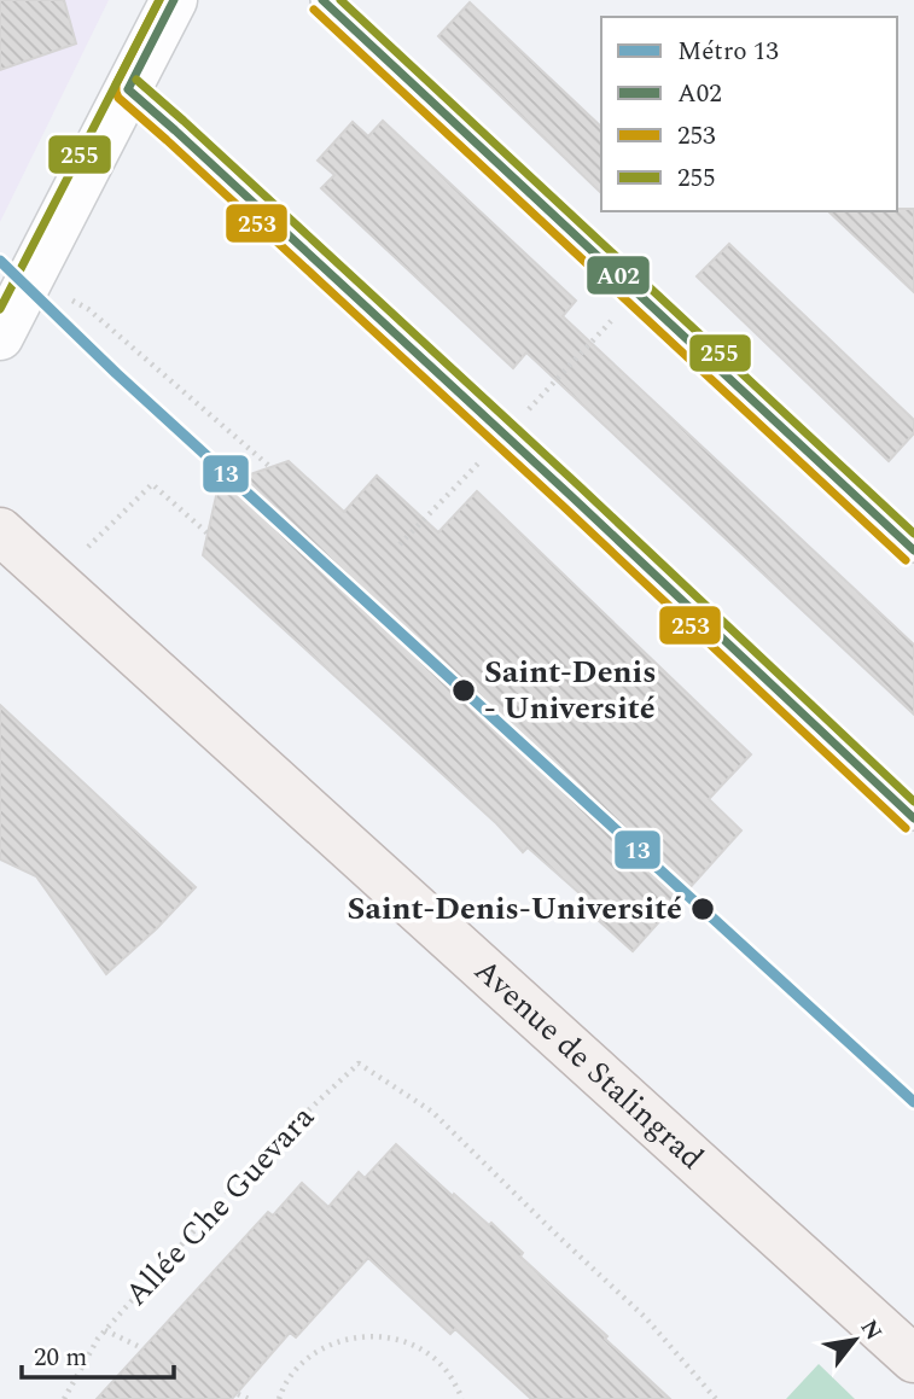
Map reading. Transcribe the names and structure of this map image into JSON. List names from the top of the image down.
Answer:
{
  "streets": {
    "main road": ["Avenue de Stalingrad"],
    "path": ["Allée Che Guevara"]
  },
  "places": ["Saint-Denis - Université", "Saint-Denis-Université"],
  "lines": [
    "transit line A02",
    "transit line 253",
    "transit line 255",
    "metro line 13"
  ],
  "legend": [
    "Métro 13",
    "A02",
    "253",
    "255"
  ],
  "scale_bar": "20 m",
  "north": "top right"
}
